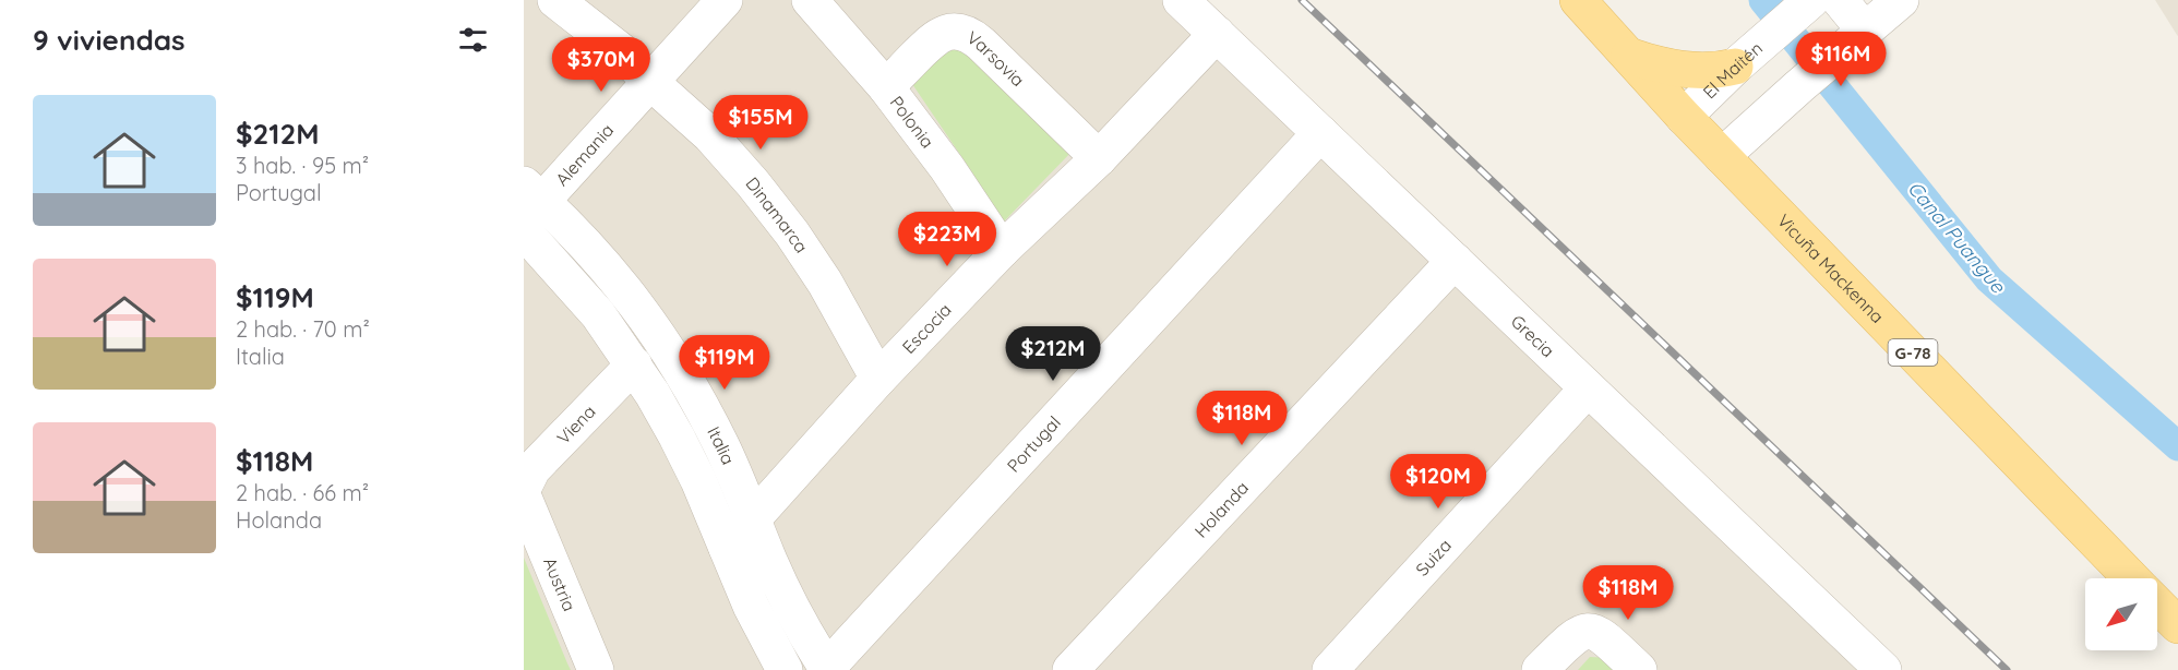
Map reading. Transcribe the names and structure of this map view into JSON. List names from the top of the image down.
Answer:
{
  "streets": {
    "main road": ["Vicuña Mackenna", "G-78"],
    "street": [
      "Varsovia",
      "El Maitén",
      "Polonia",
      "Alemania",
      "Dinamarca",
      "Escocia",
      "Grecia",
      "Viena",
      "Portugal",
      "Italia",
      "Holanda",
      "Suiza",
      "Austria"
    ]
  },
  "crossings": [
    ["Varsovia", "Polonia"],
    ["Varsovia", "Escocia"],
    ["El Maitén", "Vicuña Mackenna"],
    ["Polonia", "Escocia"],
    ["Alemania", "Dinamarca"],
    ["Alemania", "Italia"],
    ["Dinamarca", "Escocia"],
    ["Escocia", "Grecia"],
    ["Escocia", "Italia"],
    ["Grecia", "Portugal"],
    ["Grecia", "Holanda"],
    ["Grecia", "Suiza"],
    ["Viena", "Italia"],
    ["Portugal", "Italia"]
  ],
  "water": ["Canal Puangue"],
  "north": "bottom left",
  "page": {
    "heading": "9 viviendas",
    "price": [
      "$116M",
      "$370M",
      "$155M",
      "$223M",
      "$212M",
      "$119M",
      "$118M",
      "$120M",
      "$118M"
    ],
    "list": [
      {
        "name": "$212M",
        "note": "3 hab. · 95 m² · Portugal"
      },
      {
        "name": "$119M",
        "note": "2 hab. · 70 m² · Italia"
      },
      {
        "name": "$118M",
        "note": "2 hab. · 66 m² · Holanda"
      }
    ]
  }
}
